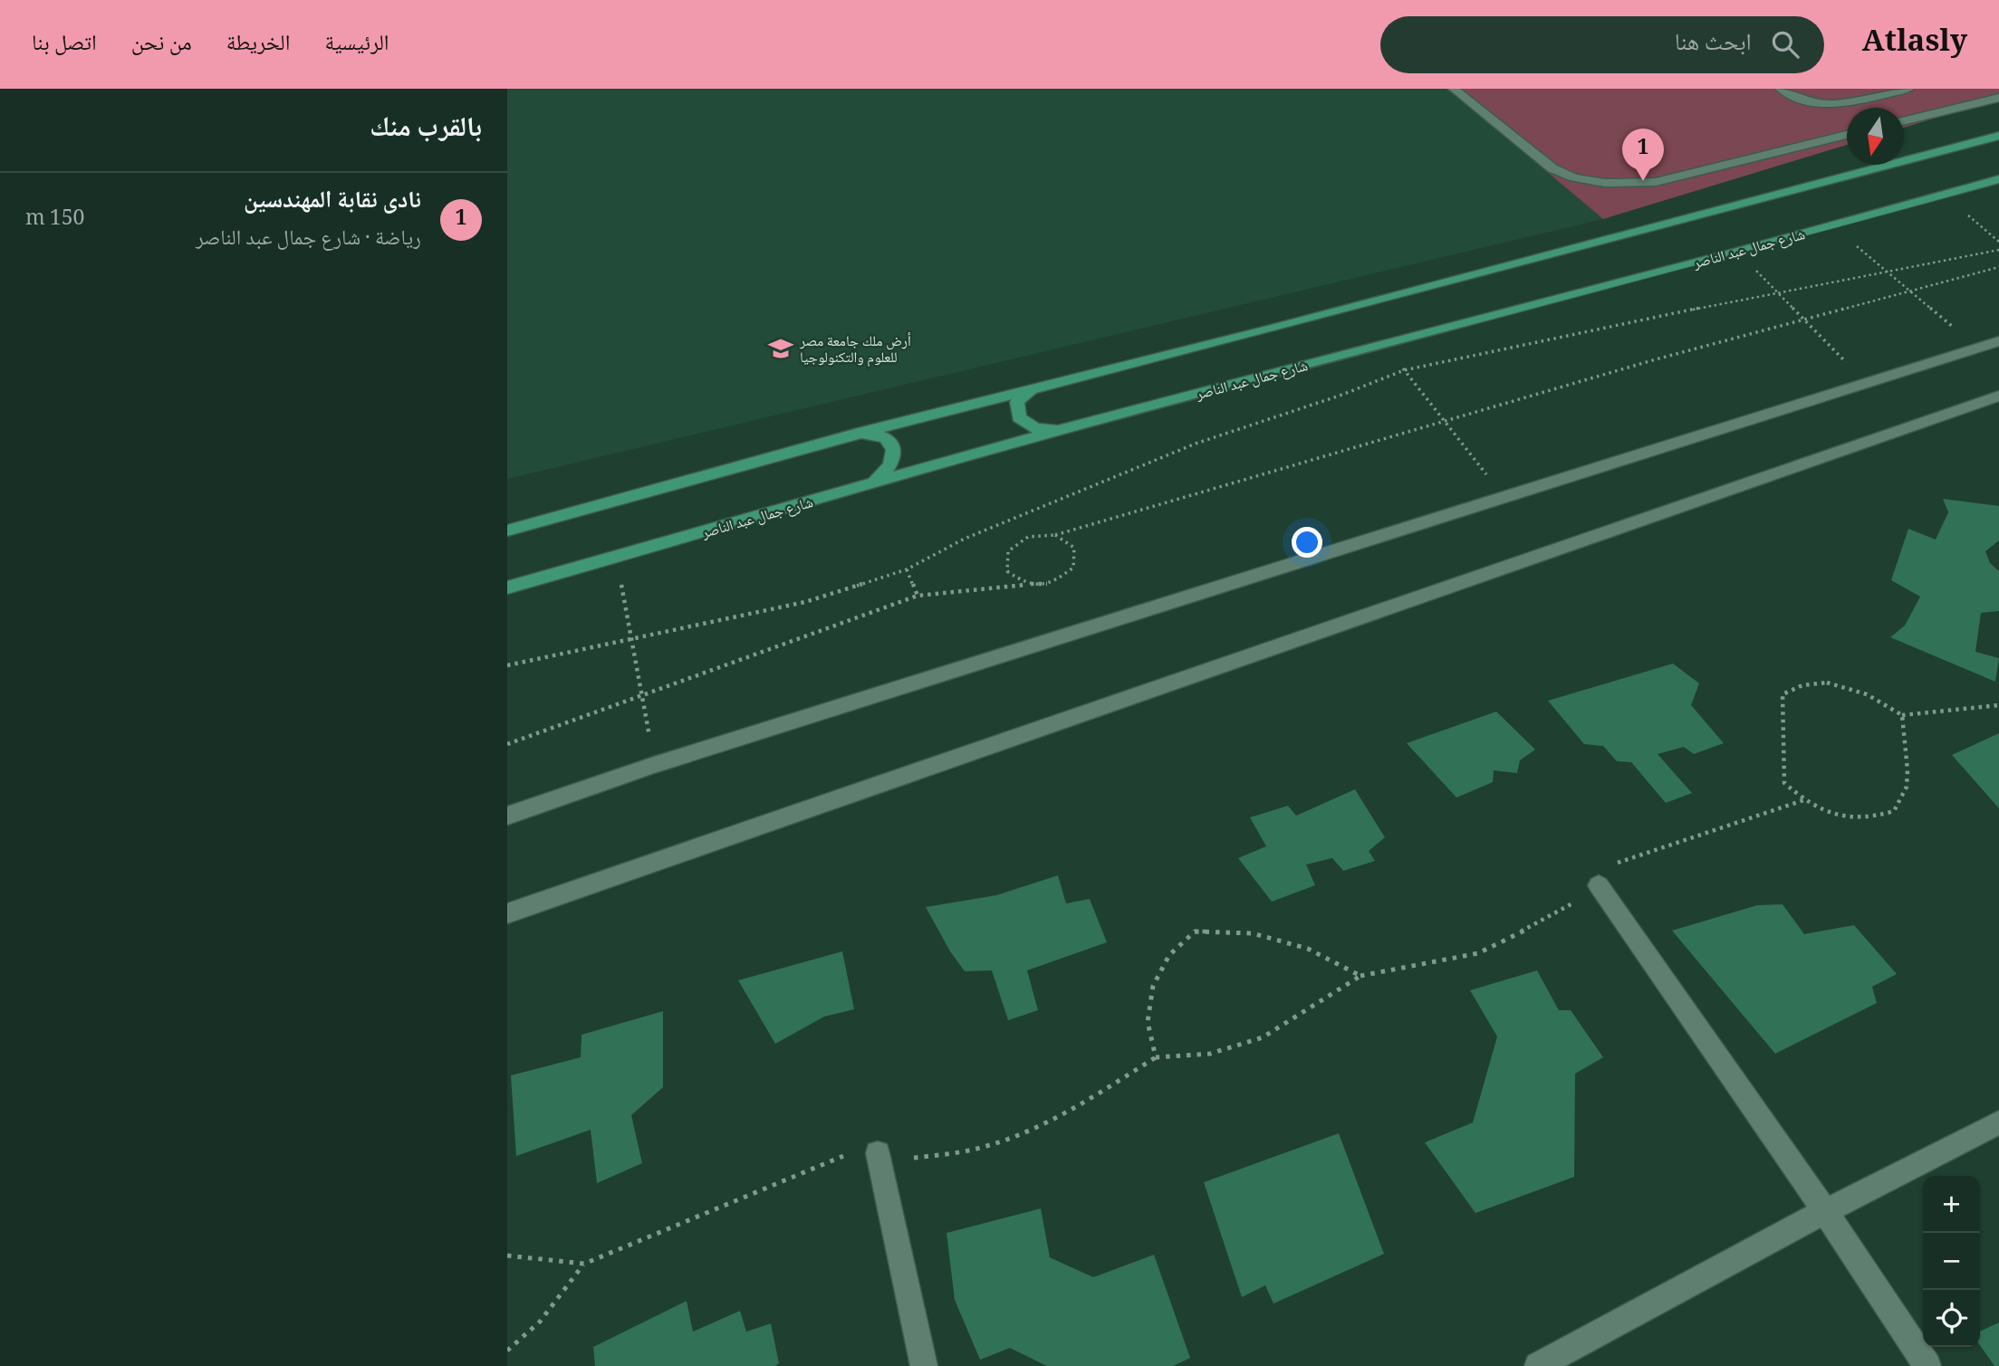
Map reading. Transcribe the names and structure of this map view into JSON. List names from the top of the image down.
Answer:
{
  "streets": {
    "main road": ["شارع جمال عبد الناصر"]
  },
  "places": {
    "school or university": ["أرض ملك جامعة مصر للعلوم والتكنولوجيا"]
  },
  "north": "bottom",
  "page": {
    "header": "Atlasly",
    "search": "ابحث هنا",
    "nav": [
      "الرئيسية",
      "الخريطة",
      "من نحن",
      "اتصل بنا"
    ],
    "heading": "بالقرب منك",
    "pins": "1",
    "list": [
      {
        "mark": "1",
        "name": "نادى نقابة المهندسين",
        "note": "رياضة · شارع جمال عبد الناصر",
        "value": "150 m"
      }
    ],
    "map_buttons": ["+", "−"]
  }
}
